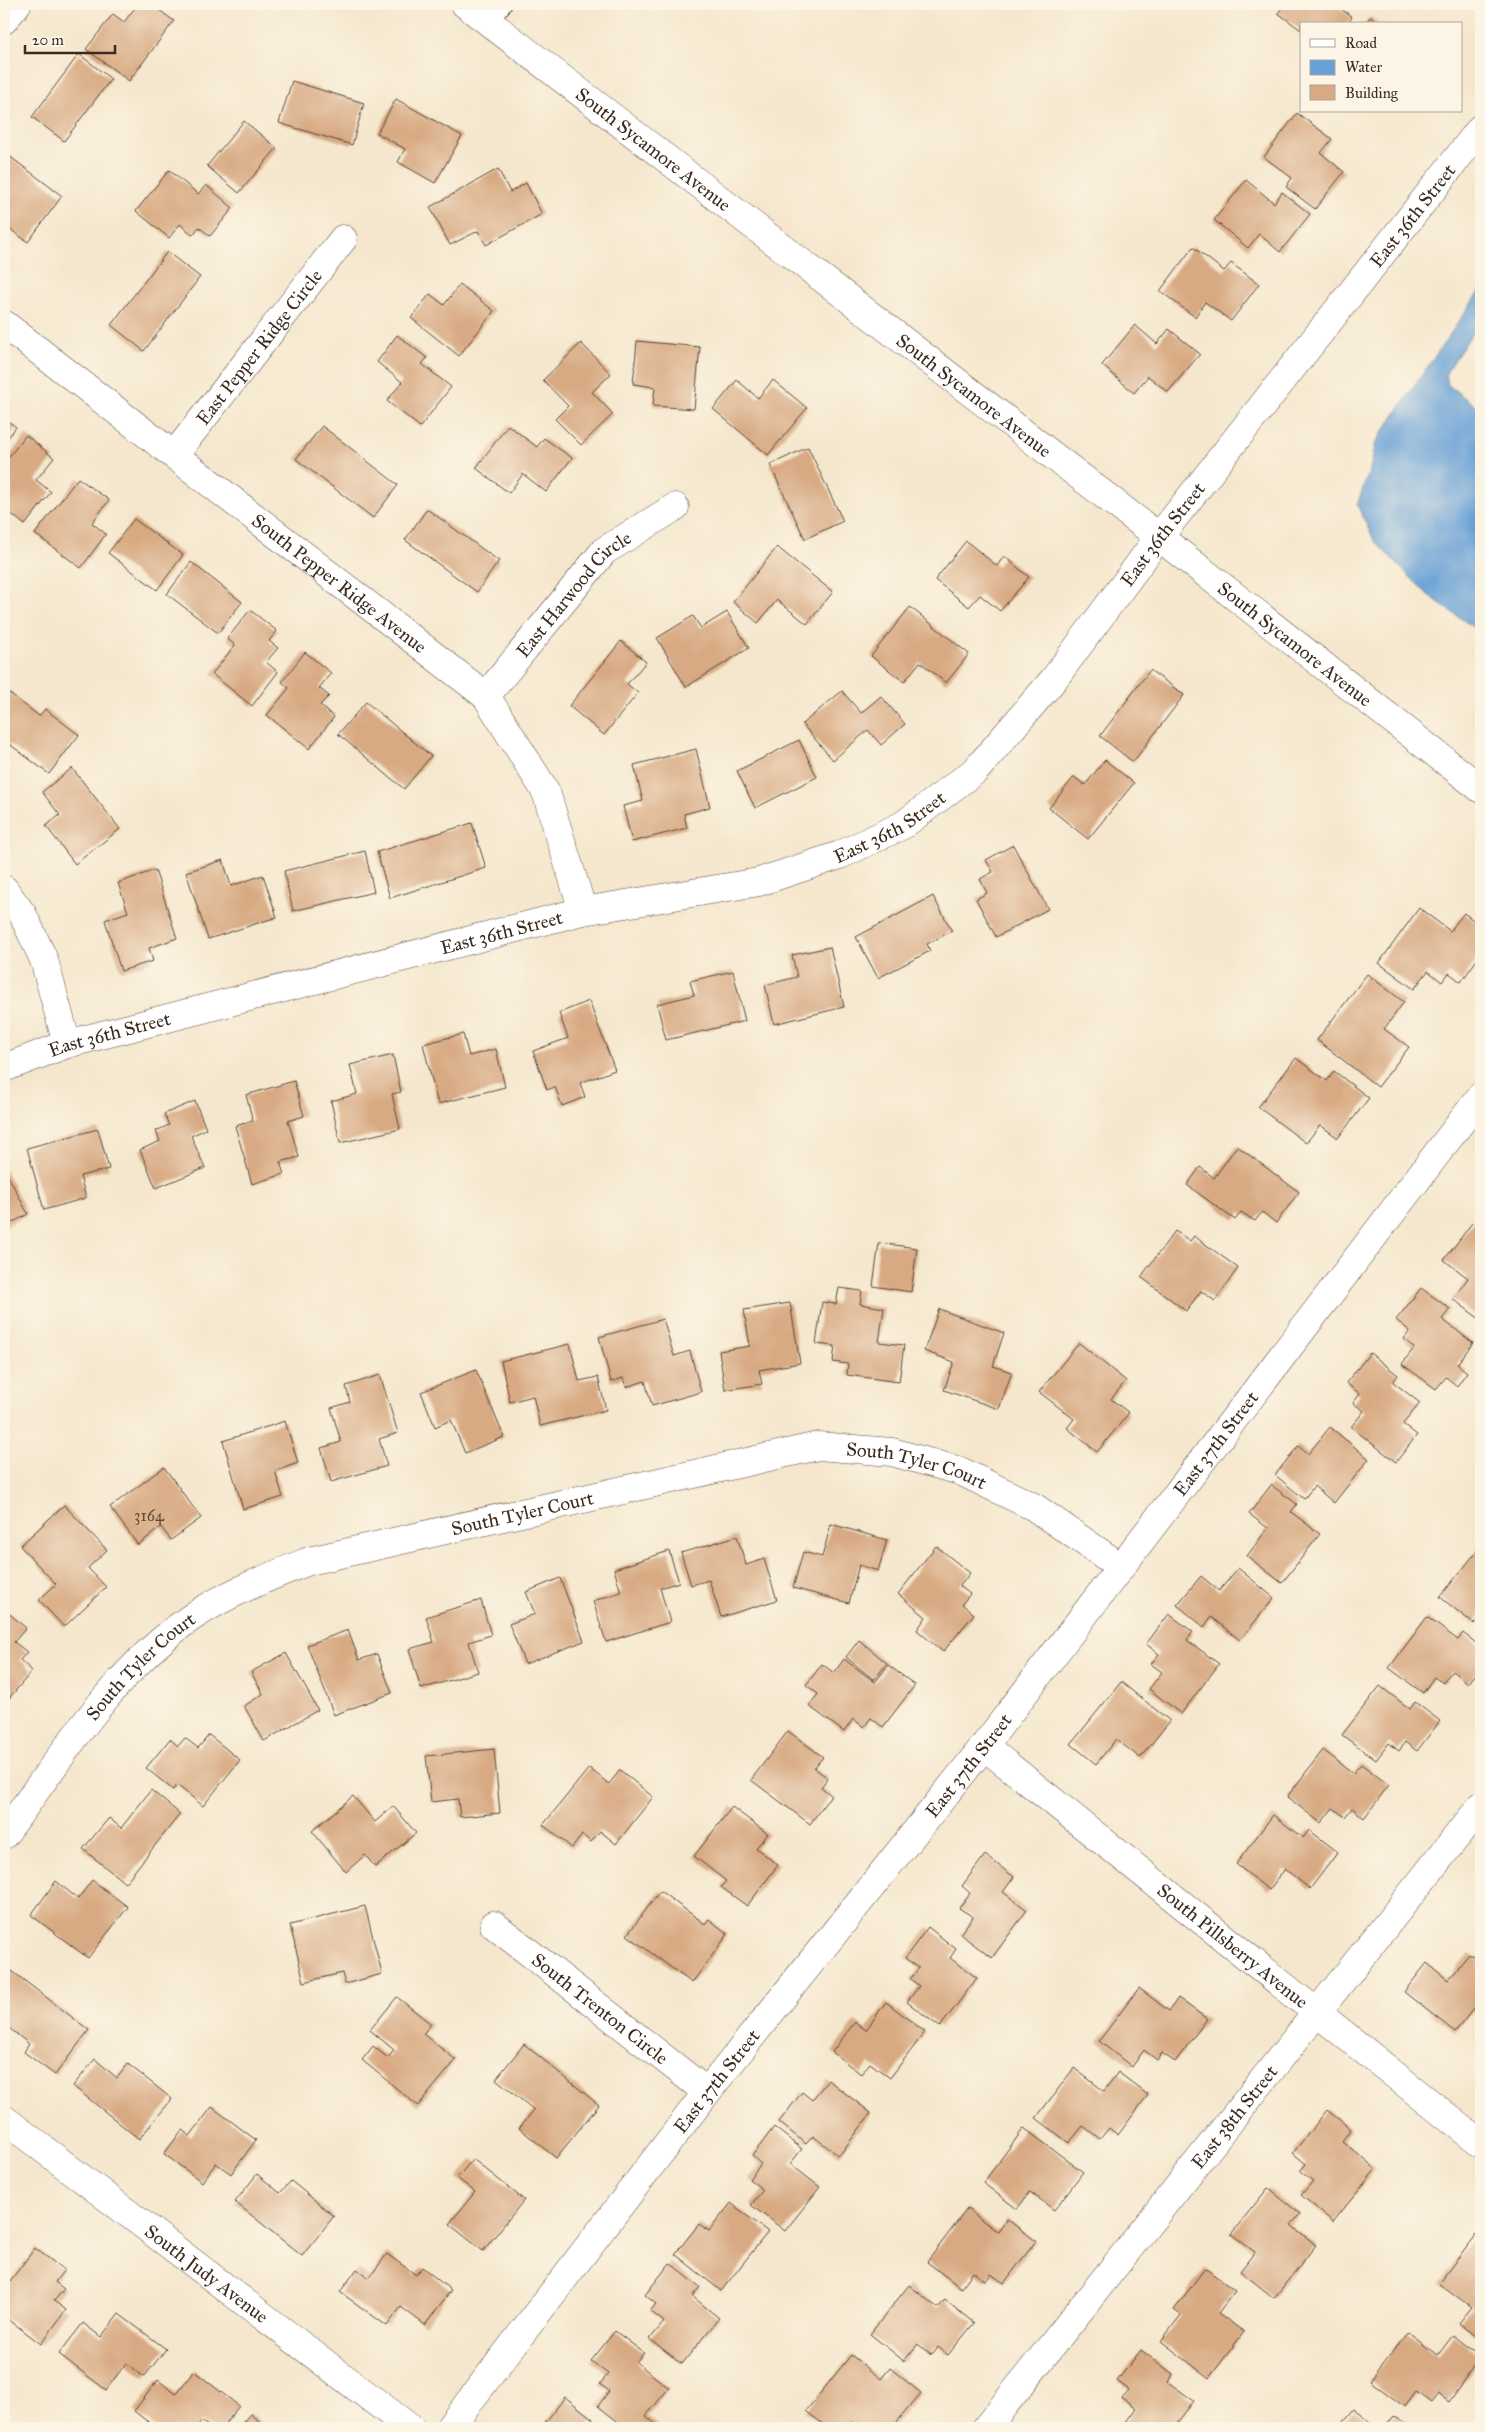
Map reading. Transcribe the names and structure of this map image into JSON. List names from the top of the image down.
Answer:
{
  "streets": {
    "street": [
      "South Sycamore Avenue",
      "East 36th Street",
      "East Pepper Ridge Circle",
      "South Pepper Ridge Avenue",
      "East Harwood Circle",
      "East 37th Street",
      "South Tyler Court",
      "South Pillsberry Avenue",
      "South Trenton Circle",
      "East 38th Street",
      "South Judy Avenue"
    ]
  },
  "crossings": [
    ["South Sycamore Avenue", "East 36th Street"],
    ["East 36th Street", "South Pepper Ridge Avenue"],
    ["East Pepper Ridge Circle", "South Pepper Ridge Avenue"],
    ["South Pepper Ridge Avenue", "East Harwood Circle"],
    ["East 37th Street", "South Tyler Court"],
    ["East 37th Street", "South Pillsberry Avenue"],
    ["East 37th Street", "South Trenton Circle"],
    ["South Pillsberry Avenue", "East 38th Street"]
  ],
  "house_numbers": ["3164"],
  "legend": ["Road", "Water", "Building"],
  "scale_bar": "20 m"
}
